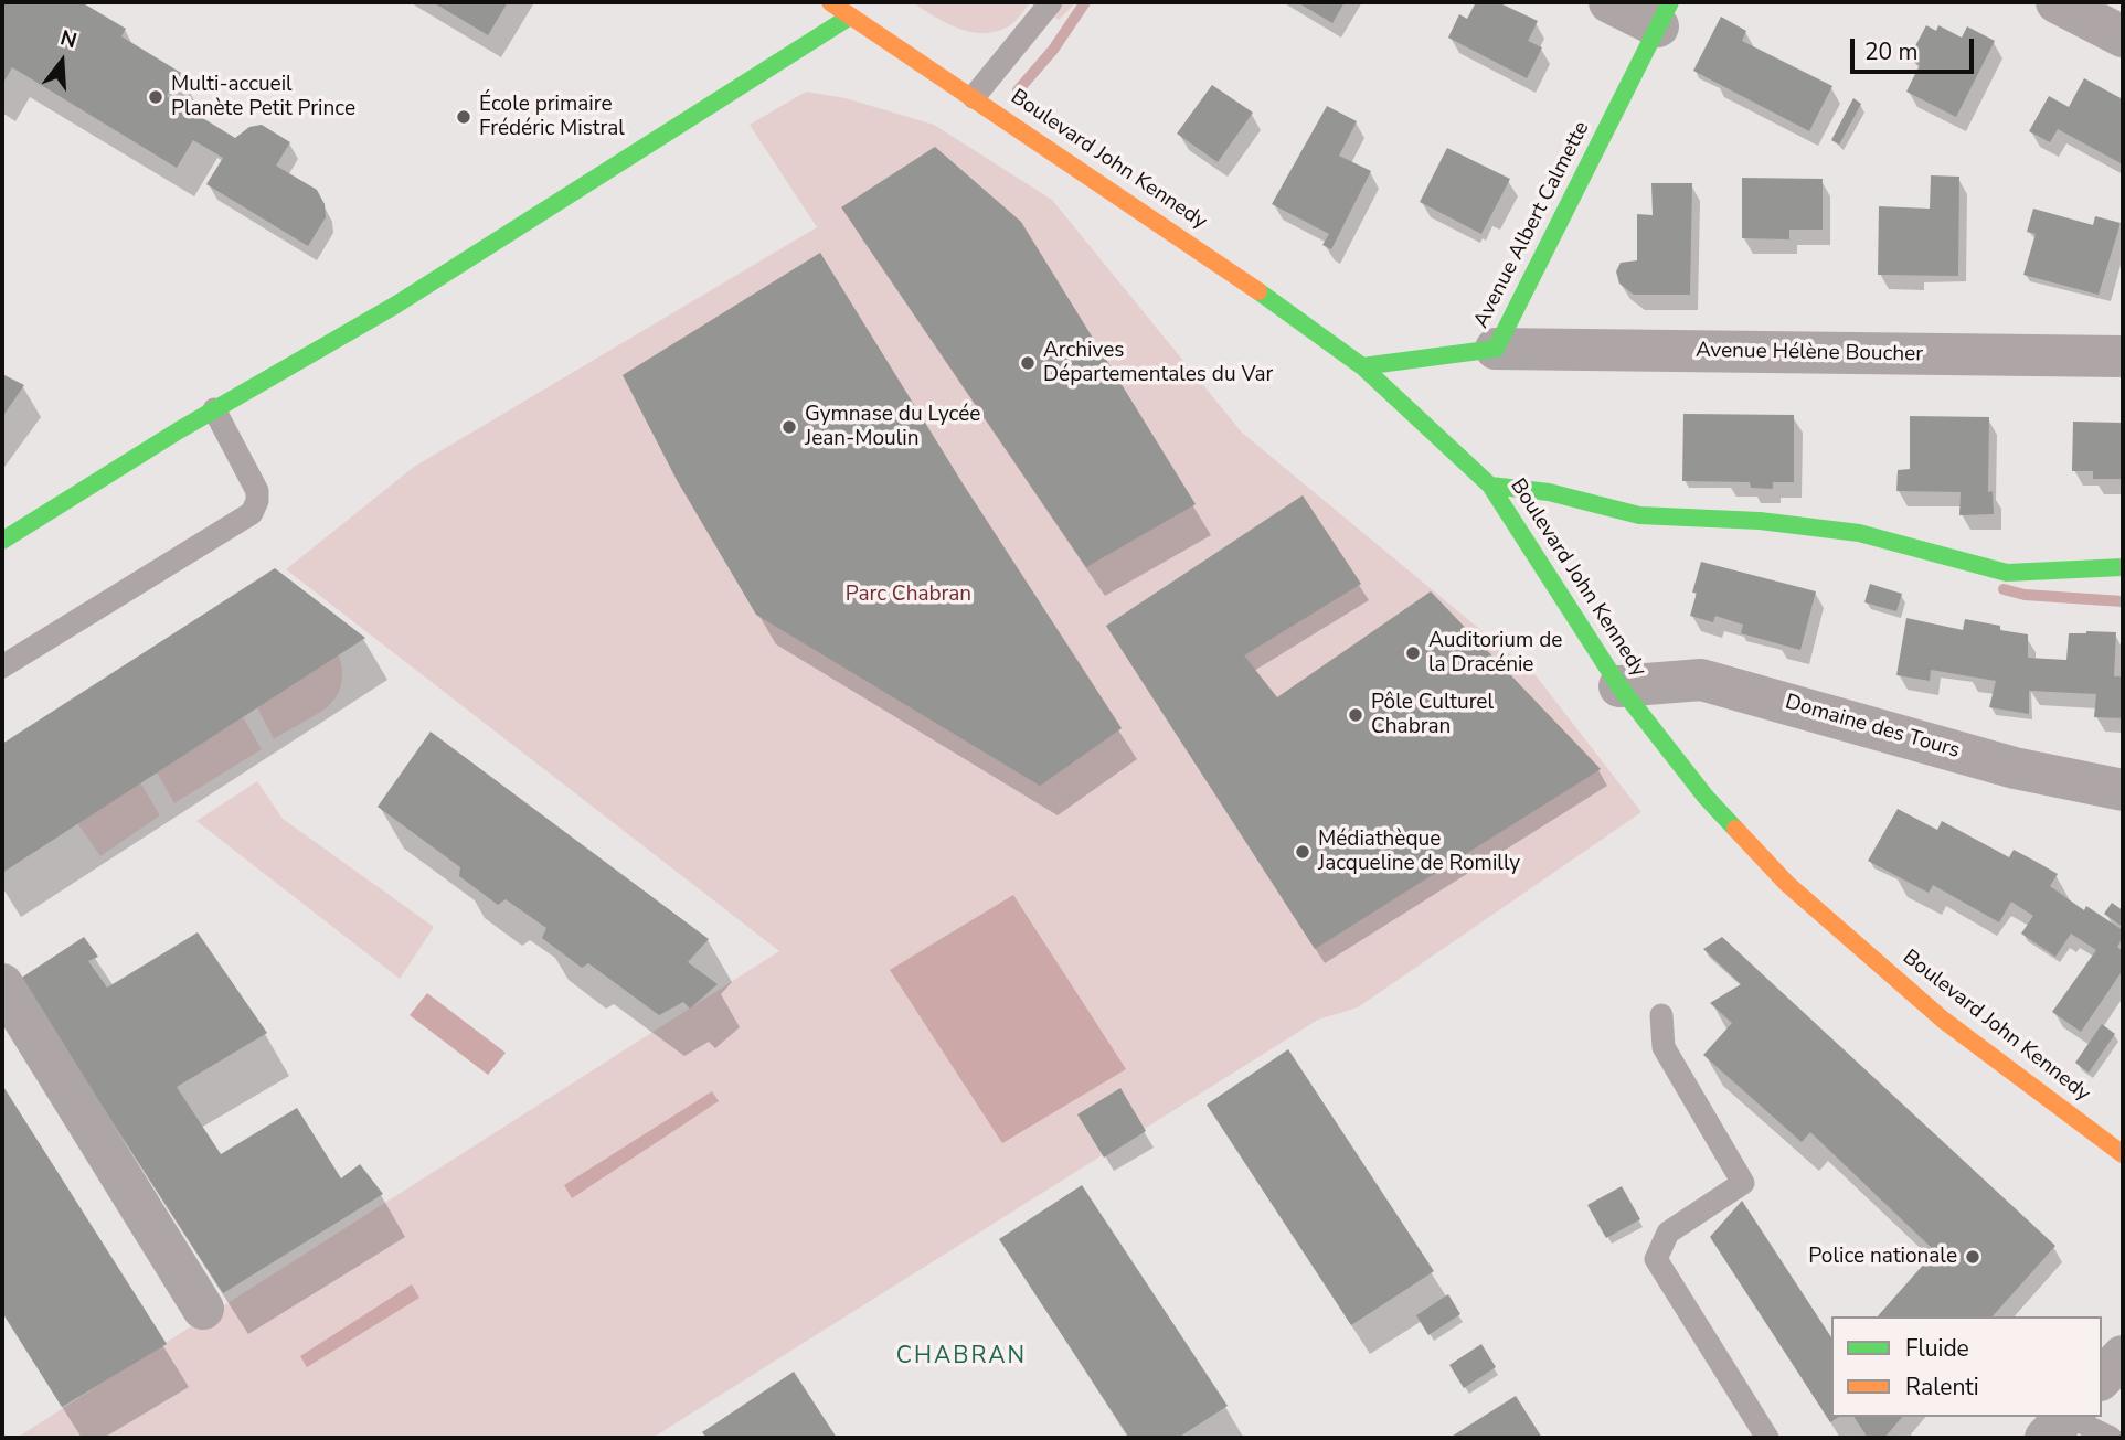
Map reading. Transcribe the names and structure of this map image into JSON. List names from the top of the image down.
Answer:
{
  "streets": {
    "street": [
      "Boulevard John Kennedy",
      "Avenue Albert Calmette",
      "Avenue Hélène Boucher",
      "Domaine des Tours"
    ]
  },
  "crossings": [
    ["Boulevard John Kennedy", "Avenue Albert Calmette"],
    ["Boulevard John Kennedy", "Domaine des Tours"],
    ["Avenue Albert Calmette", "Avenue Hélène Boucher"]
  ],
  "districts": ["CHABRAN"],
  "parks": ["Parc Chabran"],
  "places": [
    "Multi-accueil Planète Petit Prince",
    "École primaire Frédéric Mistral",
    "Archives Départementales du Var",
    "Gymnase du Lycée Jean-Moulin",
    "Auditorium de la Dracénie",
    "Pôle Culturel Chabran",
    "Médiathèque Jacqueline de Romilly",
    "Police nationale"
  ],
  "legend": ["Fluide", "Ralenti"],
  "scale_bar": "20 m",
  "north": "top"
}
